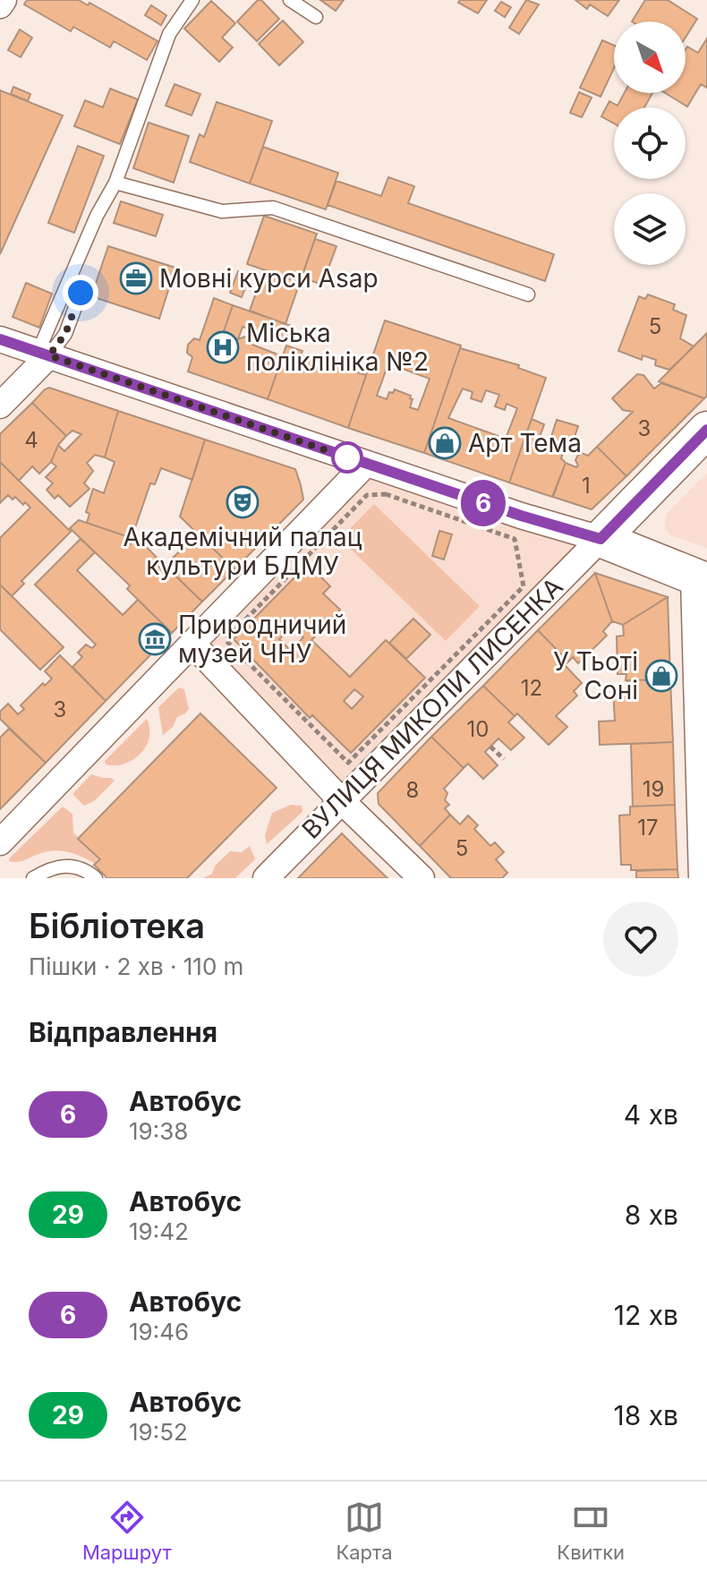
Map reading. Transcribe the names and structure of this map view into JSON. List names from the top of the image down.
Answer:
{
  "streets": {
    "street": ["ВУЛИЦЯ МИКОЛИ ЛИСЕНКА"]
  },
  "places": {
    "office": ["Мовні курси Asap"],
    "hospital": ["Міська поліклініка №2"],
    "shop": ["Арт Тема", "У Тьоті Соні"],
    "theatre": ["Академічний палац культури БДМУ"],
    "museum": ["Природничий музей ЧНУ"]
  },
  "lines": ["bus line 6"],
  "house_numbers": [
    "5",
    "3",
    "4",
    "1",
    "12",
    "3",
    "10",
    "19",
    "8",
    "17",
    "5"
  ],
  "north": "bottom right",
  "page": {
    "on_map": "6",
    "heading": [
      ["Бібліотека", "Пішки · 2 хв · 110 m"],
      "Відправлення"
    ],
    "list": [
      {
        "mark": "6",
        "name": "Автобус",
        "note": "19:38",
        "value": "4 хв"
      },
      {
        "mark": "29",
        "name": "Автобус",
        "note": "19:42",
        "value": "8 хв"
      },
      {
        "mark": "6",
        "name": "Автобус",
        "note": "19:46",
        "value": "12 хв"
      },
      {
        "mark": "29",
        "name": "Автобус",
        "note": "19:52",
        "value": "18 хв"
      }
    ],
    "tabs": ["Маршрут", "Карта", "Квитки"]
  }
}
